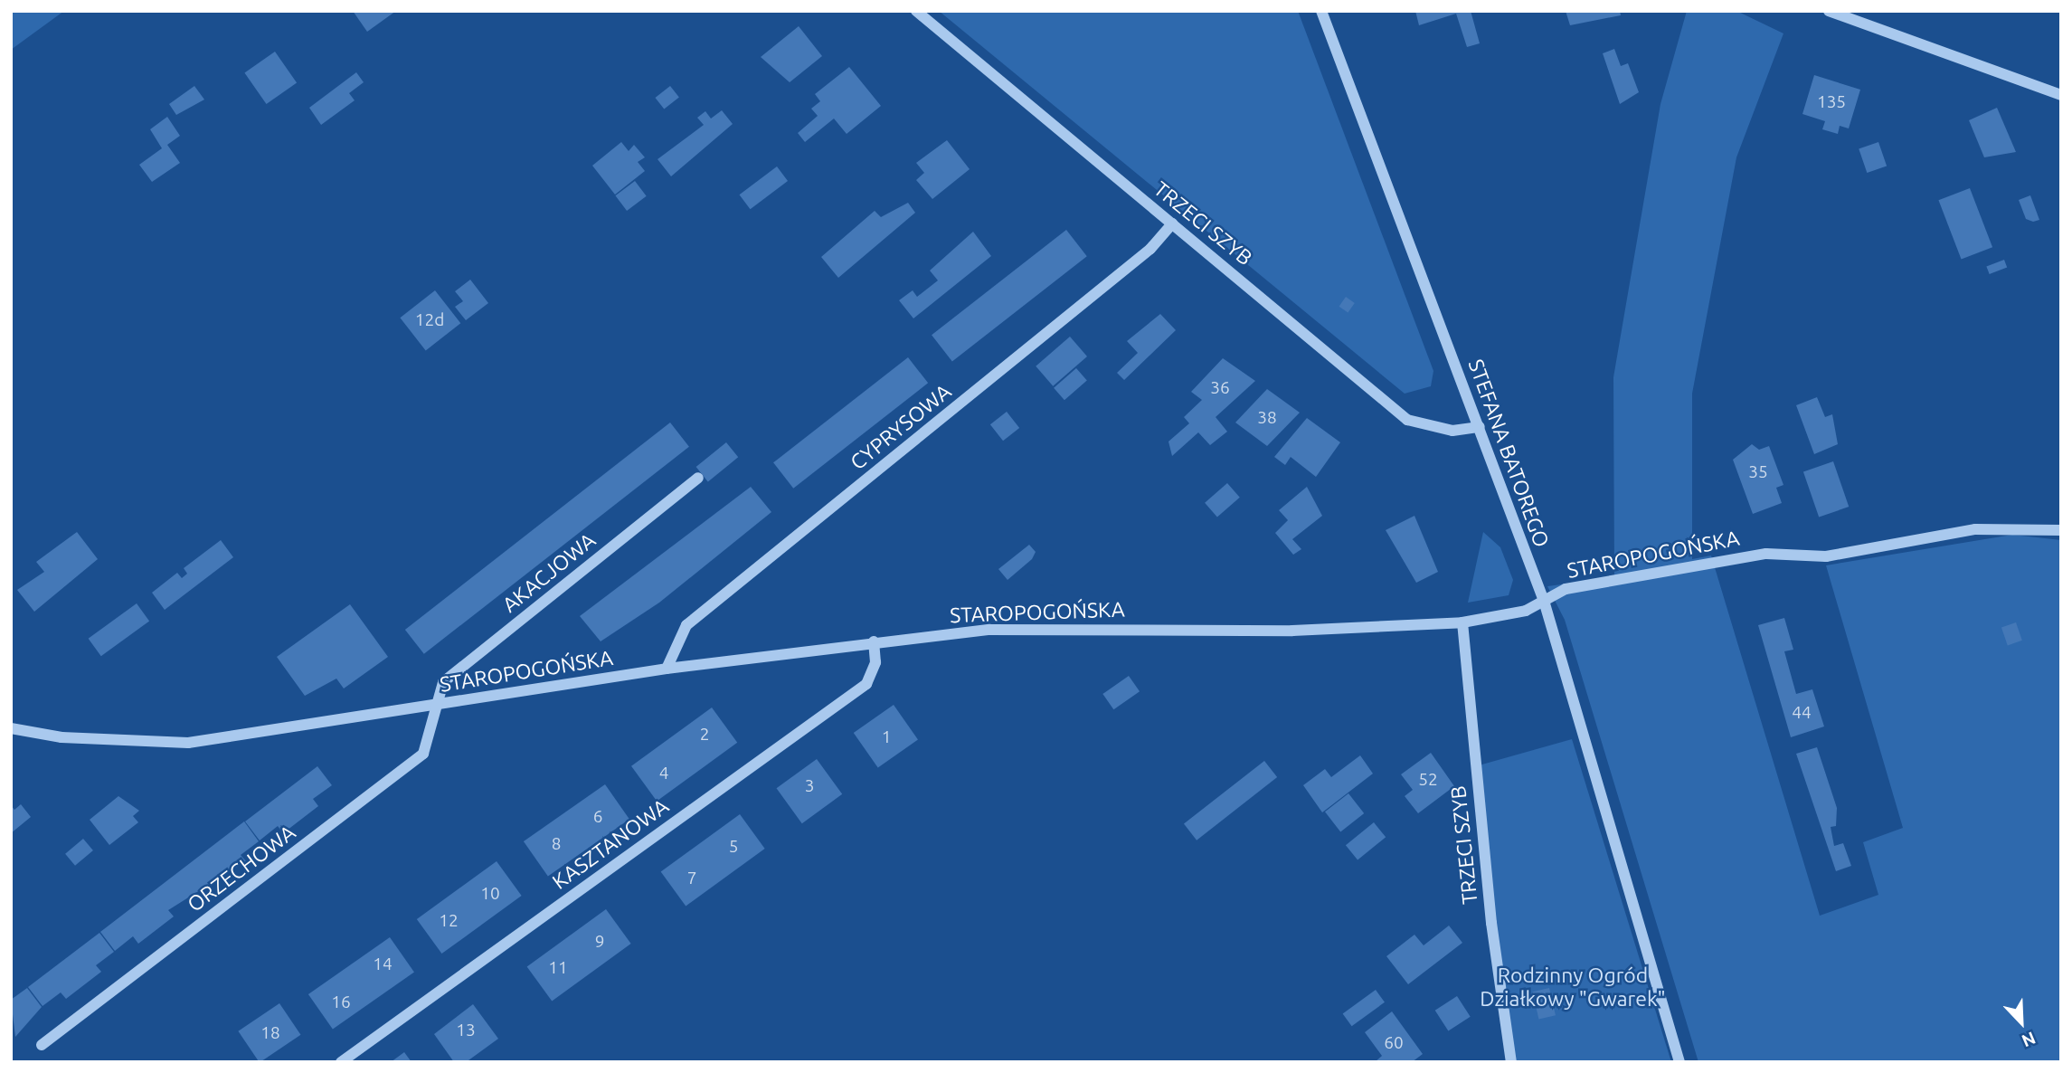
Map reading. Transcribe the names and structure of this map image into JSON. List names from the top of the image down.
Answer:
{
  "streets": {
    "street": [
      "TRZECI SZYB",
      "CYPRYSOWA",
      "STEFANA BATOREGO",
      "STAROPOGOŃSKA",
      "AKACJOWA",
      "KASZTANOWA",
      "ORZECHOWA"
    ]
  },
  "crossings": [
    ["TRZECI SZYB", "CYPRYSOWA"],
    ["TRZECI SZYB", "STEFANA BATOREGO"],
    ["TRZECI SZYB", "STAROPOGOŃSKA"],
    ["CYPRYSOWA", "STAROPOGOŃSKA"],
    ["STEFANA BATOREGO", "STAROPOGOŃSKA"],
    ["STAROPOGOŃSKA", "AKACJOWA"],
    ["STAROPOGOŃSKA", "KASZTANOWA"],
    ["STAROPOGOŃSKA", "ORZECHOWA"],
    ["AKACJOWA", "ORZECHOWA"]
  ],
  "parks": ["Rodzinny Ogród Działkowy \"Gwarek\""],
  "house_numbers": [
    "135",
    "12d",
    "36",
    "38",
    "35",
    "44",
    "2",
    "1",
    "4",
    "52",
    "3",
    "6",
    "8",
    "5",
    "7",
    "10",
    "12",
    "9",
    "14",
    "11",
    "16",
    "13",
    "18",
    "60"
  ],
  "north": "bottom right"
}
